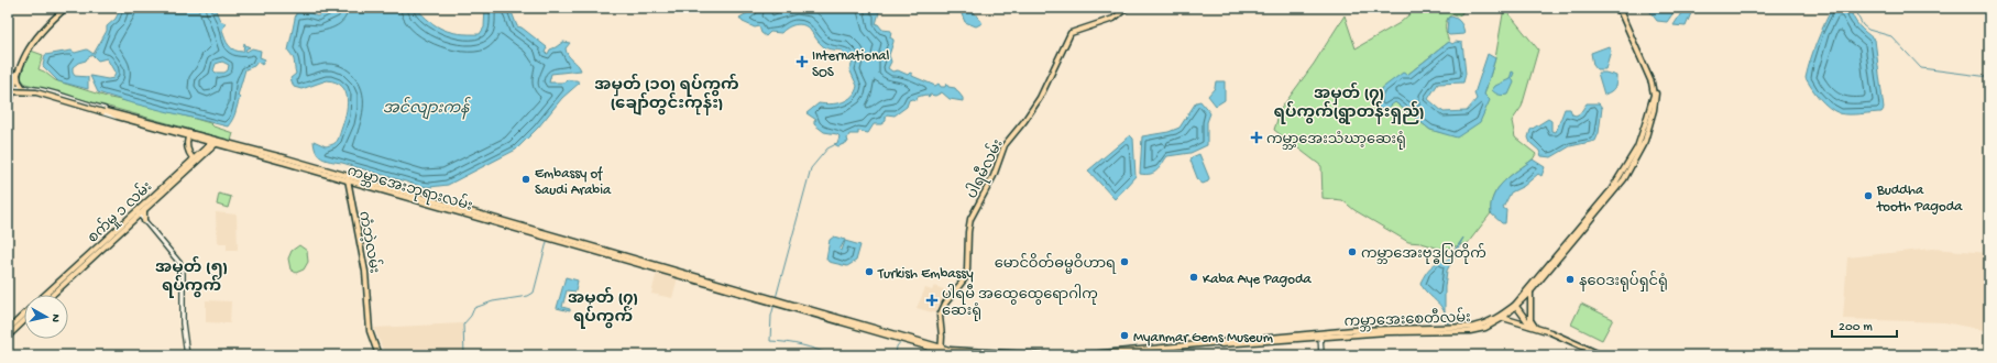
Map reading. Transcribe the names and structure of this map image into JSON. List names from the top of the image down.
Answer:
{
  "streets": {
    "main road": [
      "ပါရမီလမ်း",
      "ကမ္ဘာအေးဘုရားလမ်း",
      "စက်မှု ၁ လမ်း",
      "ကံဘဲ့လမ်း",
      "ကမ္ဘာအေးစေတီလမ်း"
    ]
  },
  "crossings": [
    ["ကမ္ဘာအေးဘုရားလမ်း", "စက်မှု ၁ လမ်း"],
    ["ကမ္ဘာအေးဘုရားလမ်း", "ကံဘဲ့လမ်း"]
  ],
  "districts": [
    "အမှတ် (၁၀) ရပ်ကွက် (ချော်တွင်းကုန်း)",
    "အမှတ် (၇) ရပ်ကွက်(ရွာတန်းရှည်)",
    "အမှတ် (၅) ရပ်ကွက်",
    "အမှတ် (၇) ရပ်ကွက်"
  ],
  "water": ["အင်လျားကန်"],
  "places": {
    "health": ["International SOS", "ကမ္ဘာ့အေးသံဃာ့ဆေးရုံ", "ပါရမီ အထွေထွေရောဂါကု ဆေးရုံ"],
    "other": [
      "Embassy of Saudi Arabia",
      "Buddha tooth Pagoda",
      "ကမ္ဘာအေးဗုဒ္ဓပြတိုက်",
      "မောင်ဝိတ်ဓမ္မဝိဟာရ",
      "Turkish Embassy",
      "Kaba Aye Pagoda",
      "နဝေဒးရုပ်ရှင်ရုံ",
      "Myanmar Gems Museum"
    ]
  },
  "scale_bar": "200 m",
  "north": "right"
}
